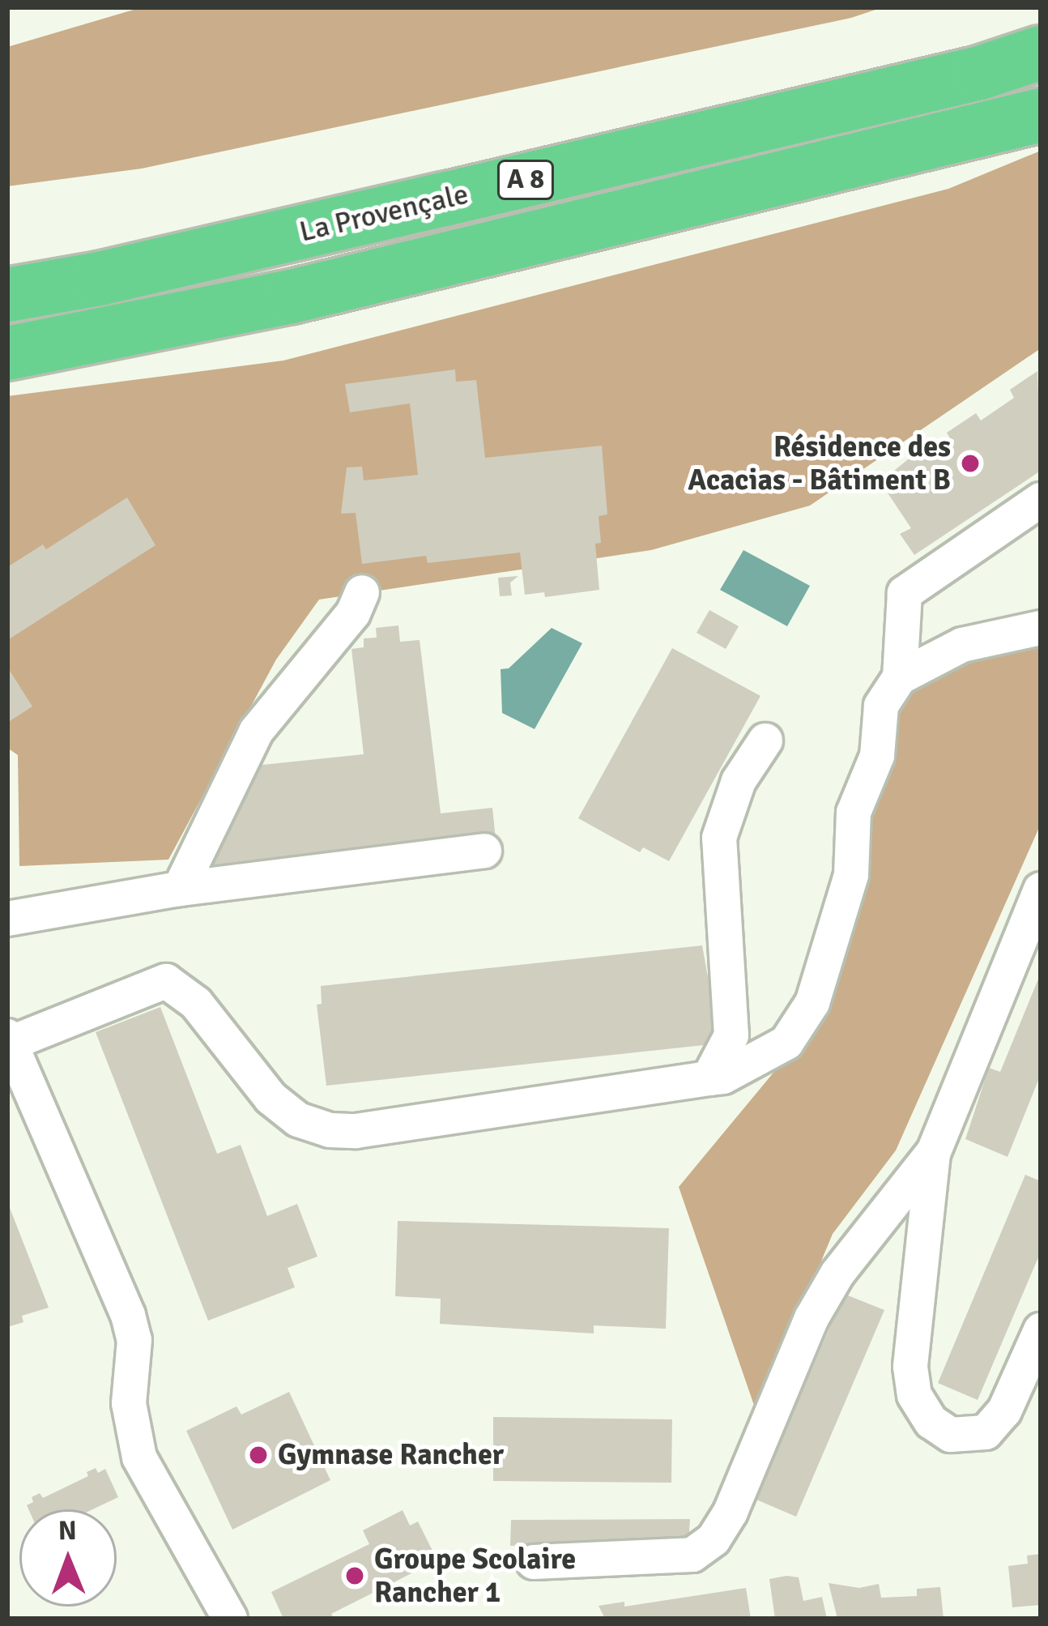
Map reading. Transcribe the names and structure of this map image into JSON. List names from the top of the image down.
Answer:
{
  "streets": {
    "highway": ["A 8", "La Provençale"]
  },
  "places": ["Résidence des Acacias - Bâtiment B", "Gymnase Rancher", "Groupe Scolaire Rancher 1"],
  "north": "top"
}
